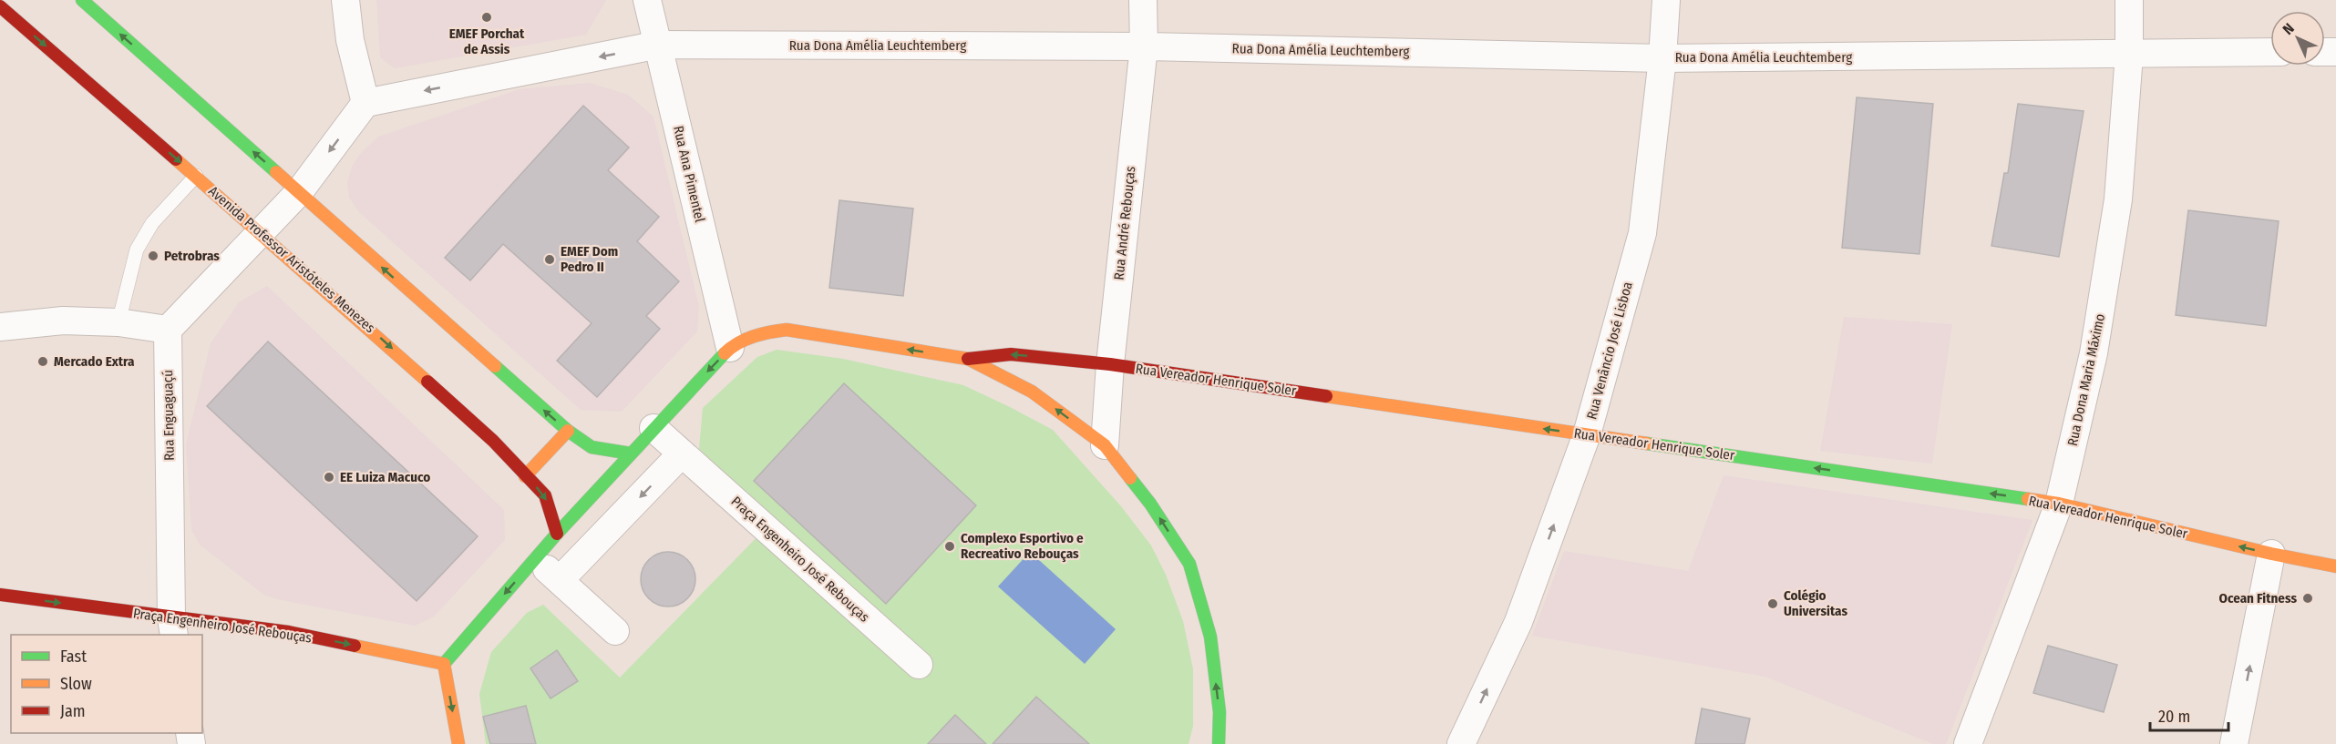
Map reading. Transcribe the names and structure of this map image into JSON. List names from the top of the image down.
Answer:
{
  "streets": {
    "main road": ["Avenida Professor Aristóteles Menezes", "Rua Vereador Henrique Soler", "Praça Engenheiro José Rebouças"],
    "street": [
      "Rua Dona Amélia Leuchtemberg",
      "Rua Ana Pimentel",
      "Rua André Rebouças",
      "Rua Venâncio José Lisboa",
      "Rua Dona Maria Máximo",
      "Rua Enguaguaçú"
    ]
  },
  "crossings": [
    ["Rua Dona Amélia Leuchtemberg", "Rua Ana Pimentel"],
    ["Rua Dona Amélia Leuchtemberg", "Rua André Rebouças"],
    ["Rua Dona Amélia Leuchtemberg", "Rua Venâncio José Lisboa"],
    ["Rua Dona Amélia Leuchtemberg", "Rua Dona Maria Máximo"],
    ["Rua André Rebouças", "Rua Vereador Henrique Soler"],
    ["Rua Venâncio José Lisboa", "Rua Vereador Henrique Soler"],
    ["Rua Vereador Henrique Soler", "Rua Dona Maria Máximo"],
    ["Rua Enguaguaçú", "Praça Engenheiro José Rebouças"]
  ],
  "one_way": ["Rua Venâncio José Lisboa", "Rua Vereador Henrique Soler", "Praça Engenheiro José Rebouças"],
  "places": [
    "EMEF Porchat de Assis",
    "Petrobras",
    "EMEF Dom Pedro II",
    "Mercado Extra",
    "EE Luiza Macuco",
    "Complexo Esportivo e Recreativo Rebouças",
    "Ocean Fitness",
    "Colégio Universitas"
  ],
  "legend": ["Fast", "Slow", "Jam"],
  "scale_bar": "20 m",
  "north": "top left"
}
